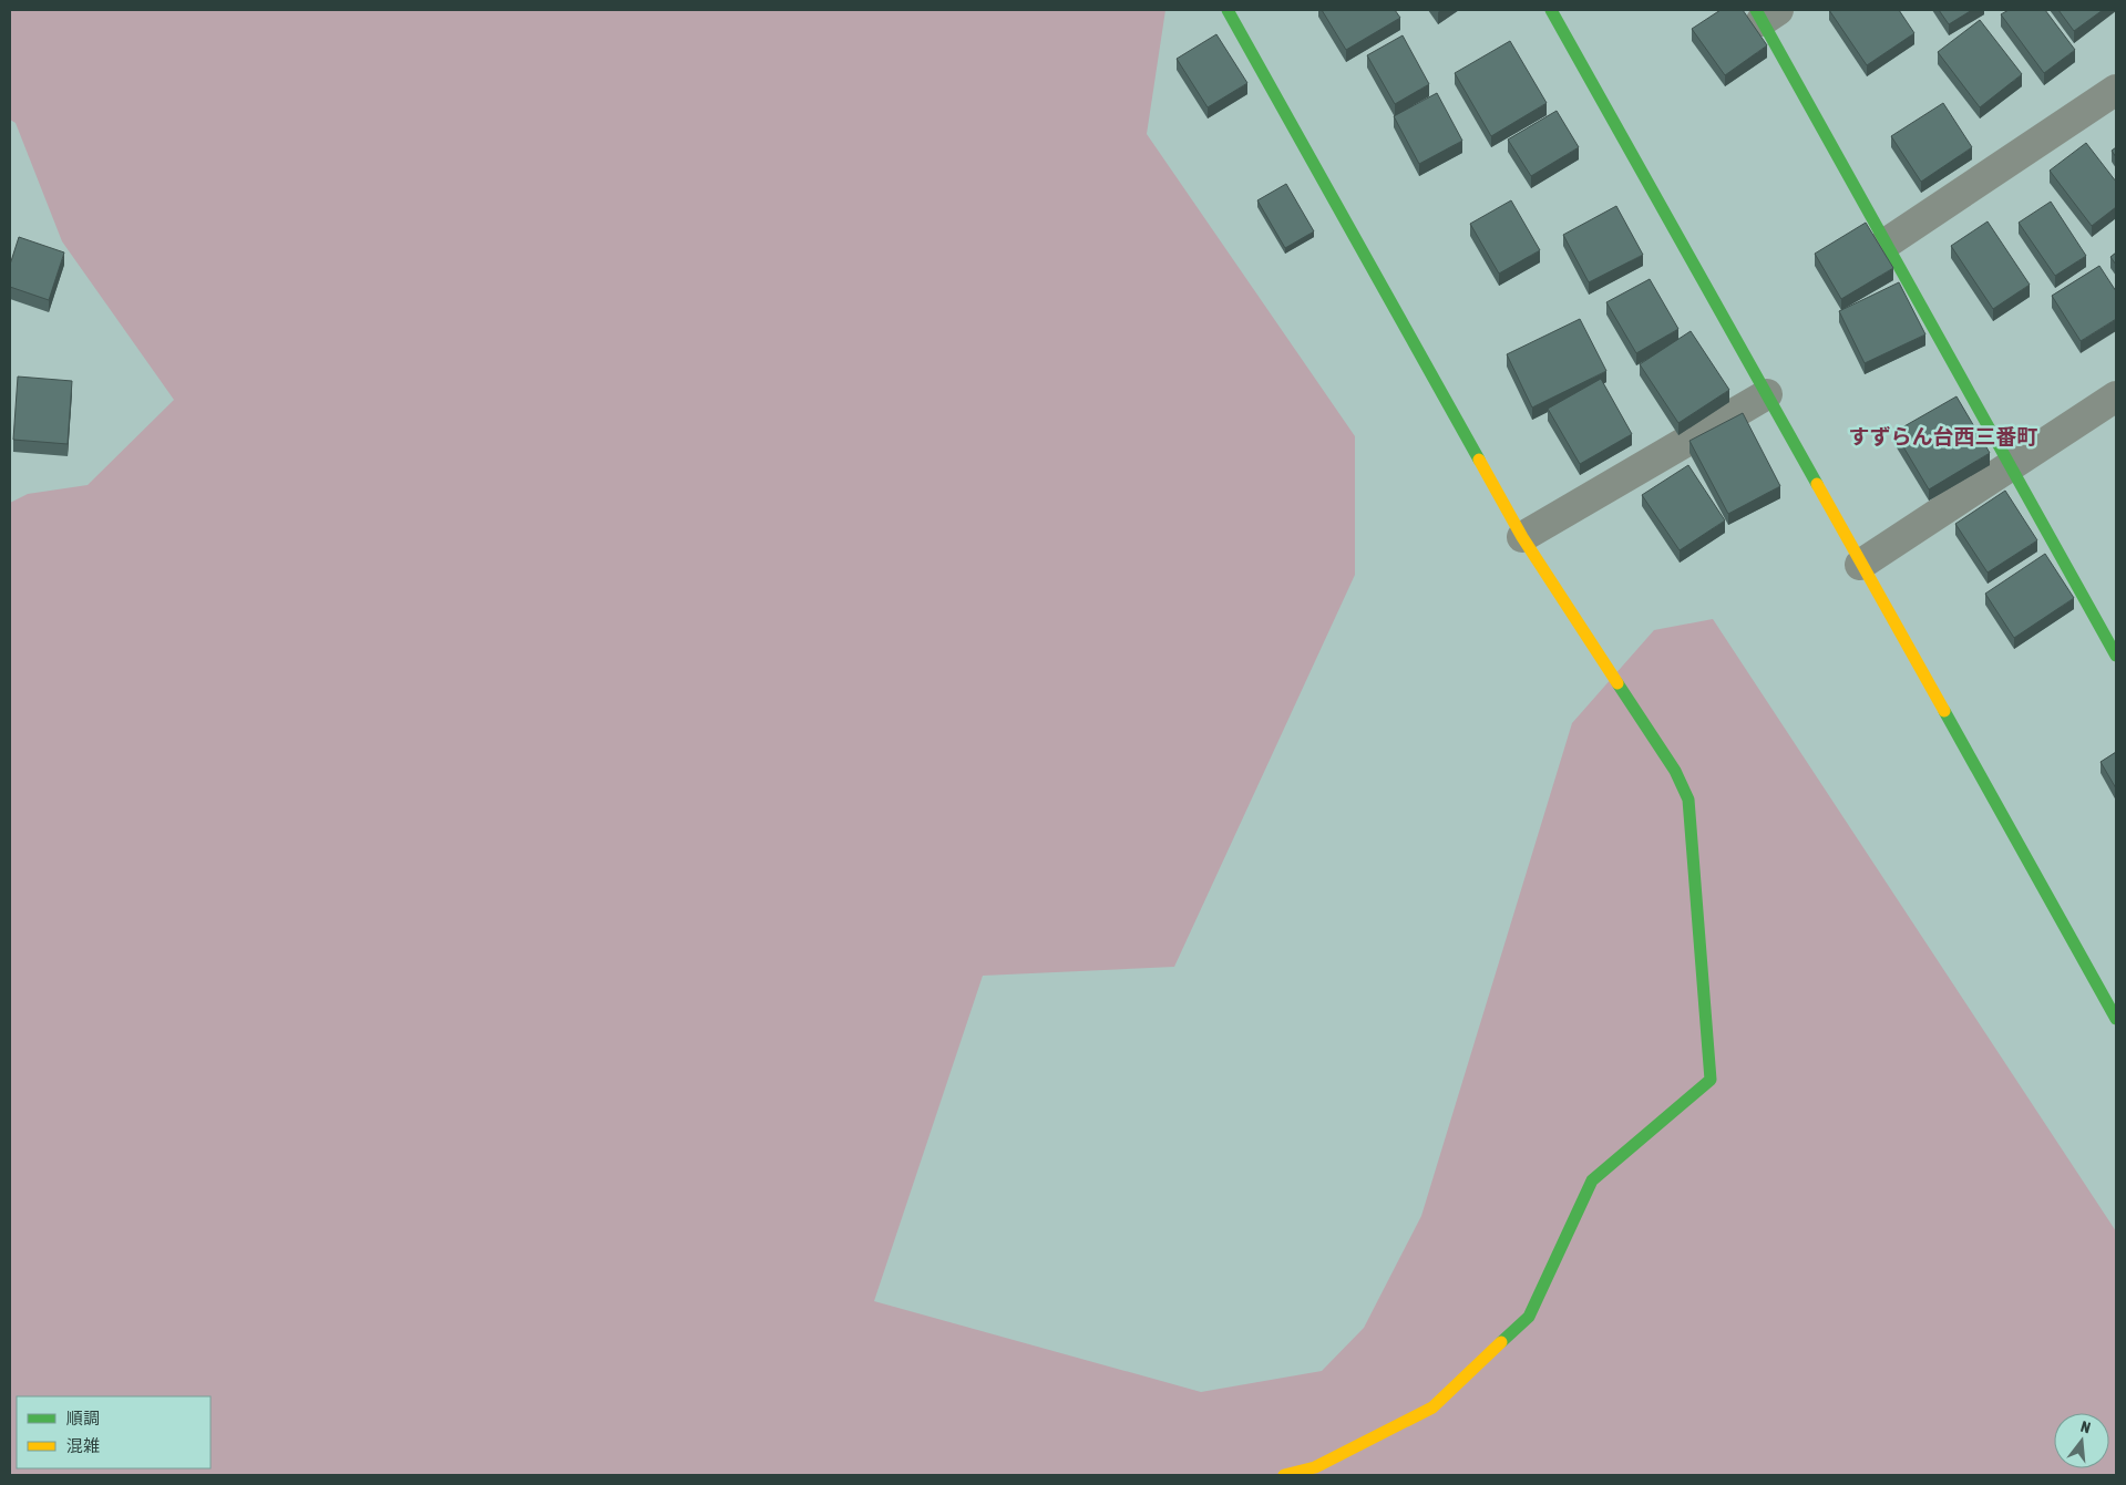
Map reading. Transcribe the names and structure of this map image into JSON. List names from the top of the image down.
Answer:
{
  "districts": ["すずらん台西三番町"],
  "legend": ["順調", "混雑"],
  "north": "top"
}
